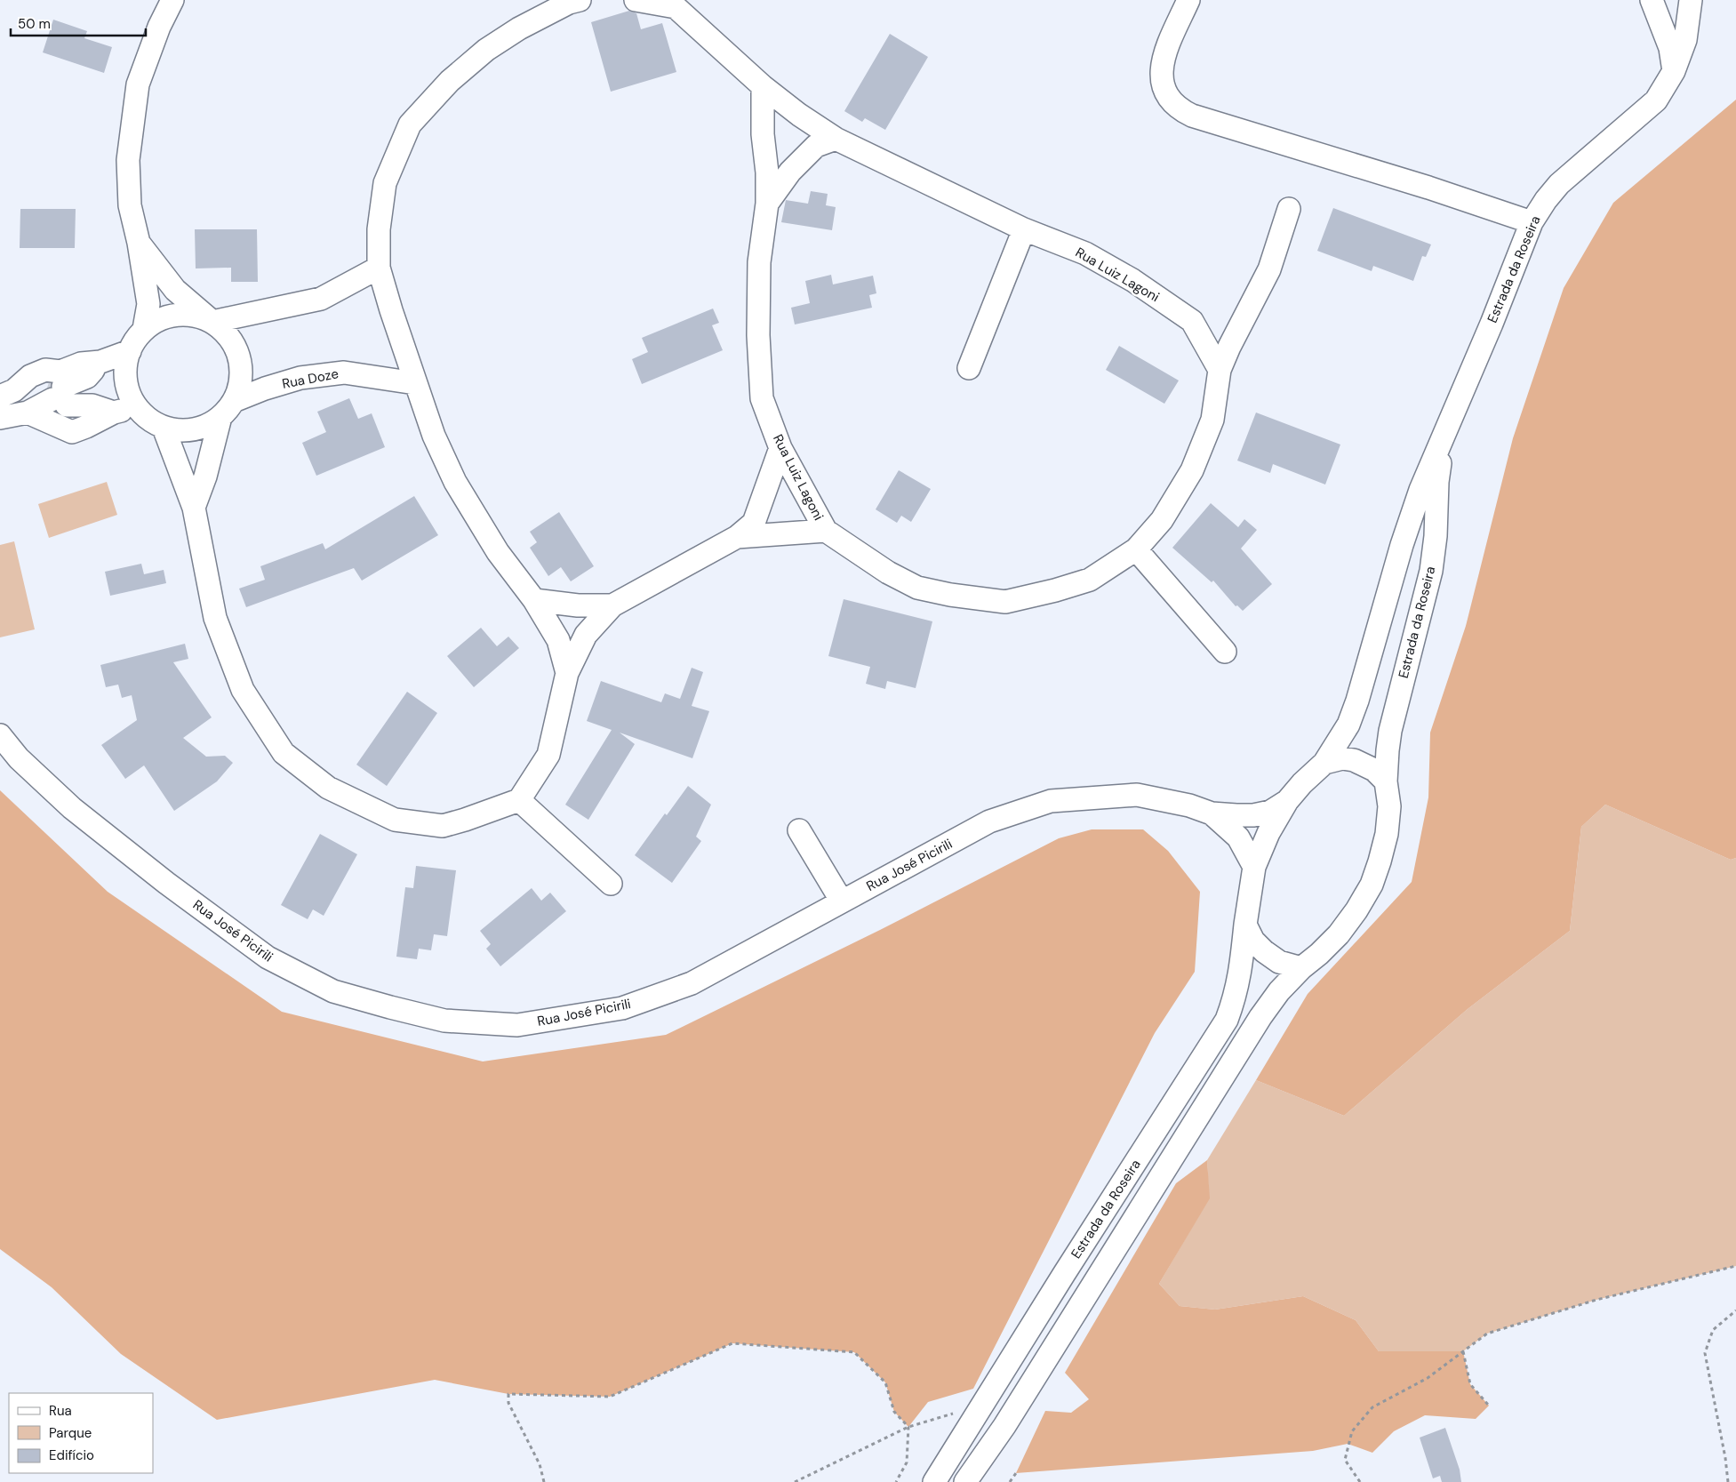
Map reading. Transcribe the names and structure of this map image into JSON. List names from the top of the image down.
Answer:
{
  "streets": {
    "street": [
      "Estrada da Roseira",
      "Rua Luiz Lagoni",
      "Rua Doze",
      "Rua José Picirili"
    ]
  },
  "legend": ["Rua", "Parque", "Edifício"],
  "scale_bar": "50 m"
}
